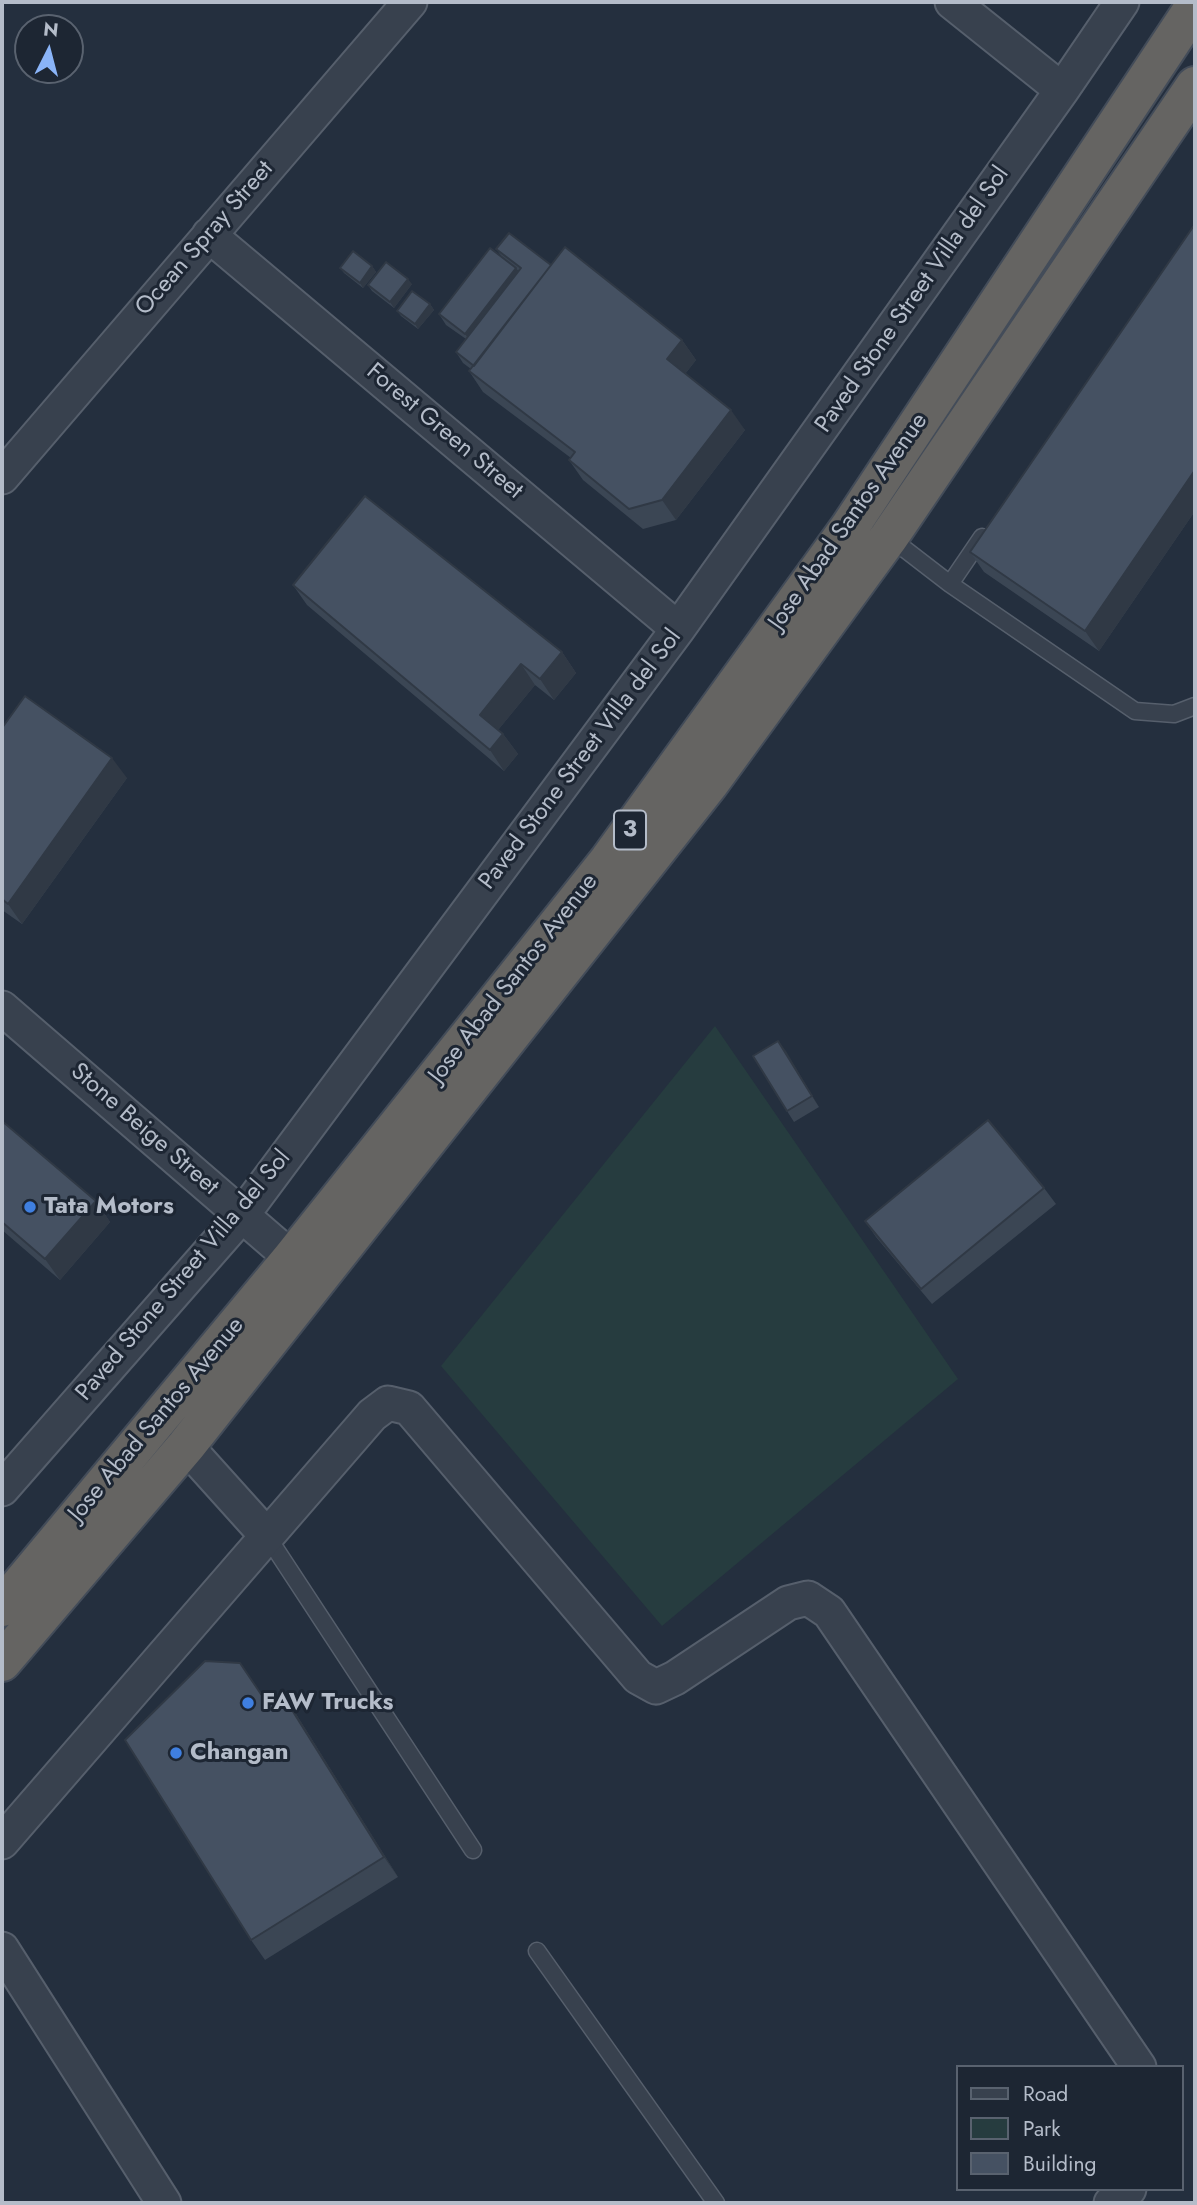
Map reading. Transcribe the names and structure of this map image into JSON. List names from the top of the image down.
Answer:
{
  "streets": {
    "highway": ["Jose Abad Santos Avenue", "3"],
    "street": [
      "Ocean Spray Street",
      "Paved Stone Street Villa del Sol",
      "Forest Green Street",
      "Stone Beige Street"
    ]
  },
  "crossings": [
    ["Ocean Spray Street", "Forest Green Street"],
    ["Paved Stone Street Villa del Sol", "Forest Green Street"],
    ["Paved Stone Street Villa del Sol", "Stone Beige Street"],
    ["Jose Abad Santos Avenue", "Stone Beige Street"]
  ],
  "places": ["Tata Motors", "FAW Trucks", "Changan"],
  "legend": ["Road", "Park", "Building"],
  "north": "top"
}
